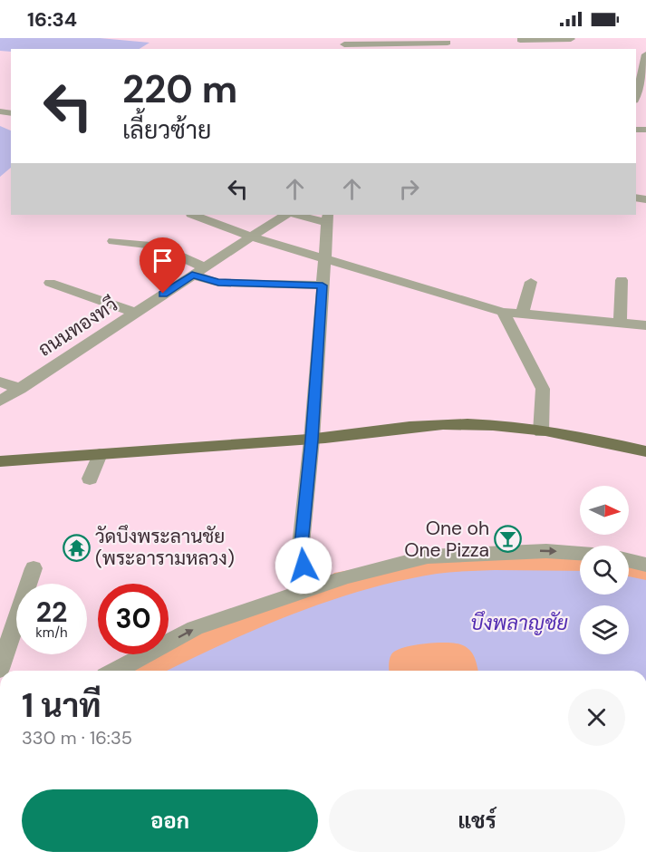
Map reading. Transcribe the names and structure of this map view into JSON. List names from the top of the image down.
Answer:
{
  "streets": {
    "street": ["ถนนทองทวี"]
  },
  "water": ["บึงพลาญชัย"],
  "places": {
    "bar": ["One oh One Pizza"],
    "temple": ["วัดบึงพระลานชัย (พระอารามหลวง)"]
  },
  "north": "right",
  "page": {
    "status": "16:34",
    "turn": ["220 m", "เลี้ยวซ้าย"],
    "speed": "22 km/h",
    "limit": "30",
    "heading": ["1 นาที", "330 m · 16:35"],
    "buttons": ["ออก", "แชร์"]
  }
}
